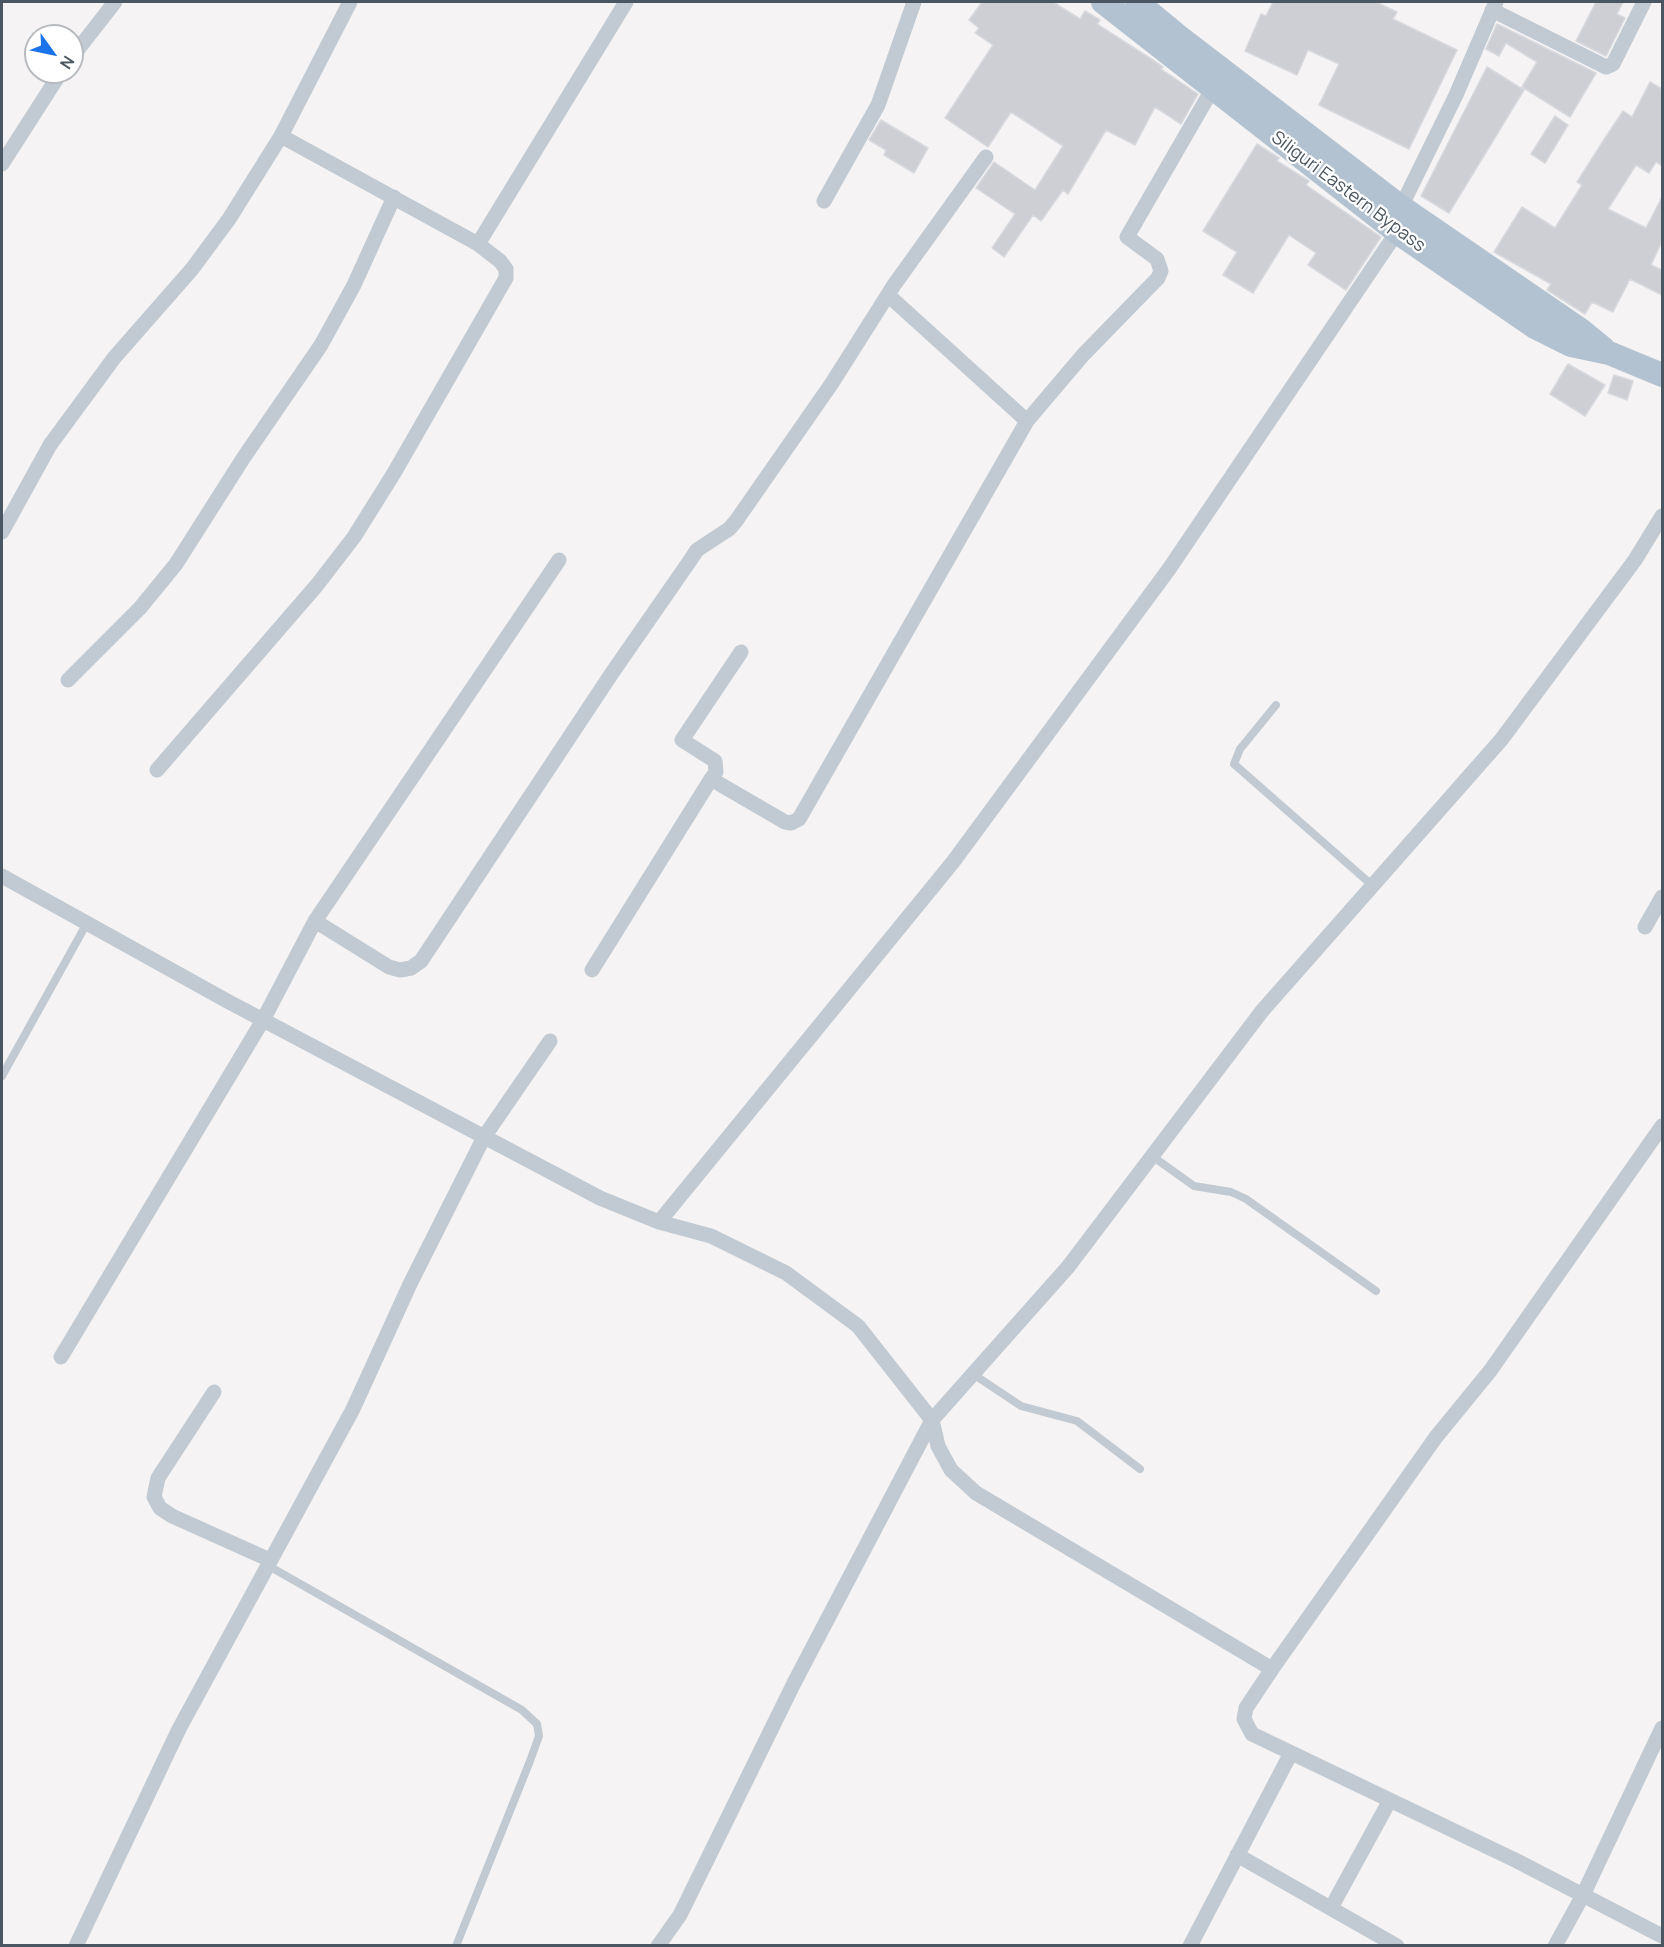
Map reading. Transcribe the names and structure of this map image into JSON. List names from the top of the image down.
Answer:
{
  "streets": {
    "main road": ["Siliguri Eastern Bypass"]
  },
  "north": "bottom right"
}
